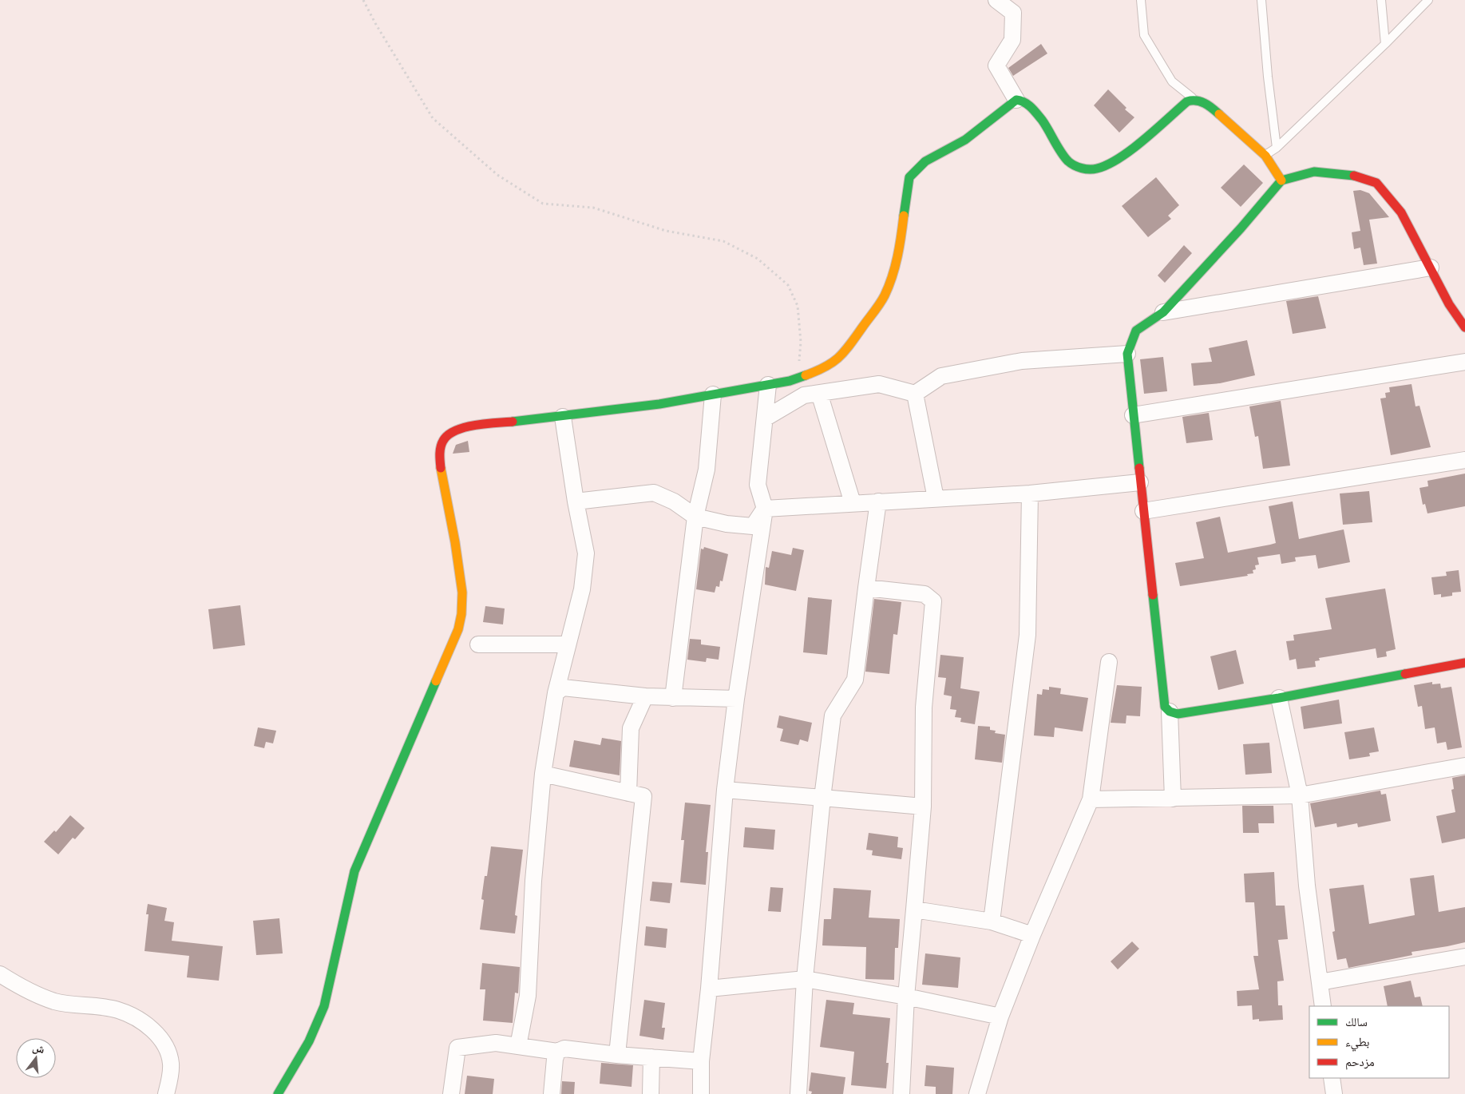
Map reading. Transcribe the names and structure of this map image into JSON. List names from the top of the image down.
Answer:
{
  "legend": ["سالك", "بطيء", "مزدحم"],
  "north": "top"
}
